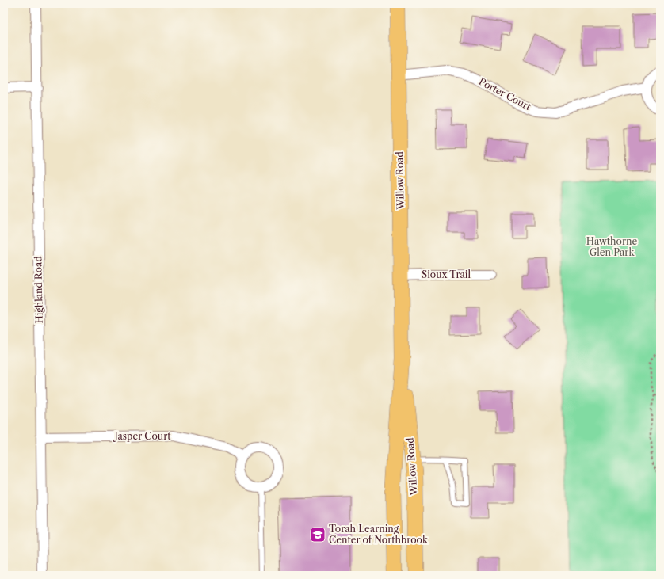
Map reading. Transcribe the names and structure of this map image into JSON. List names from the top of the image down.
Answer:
{
  "streets": {
    "main road": ["Willow Road"],
    "street": [
      "Porter Court",
      "Sioux Trail",
      "Highland Road",
      "Jasper Court"
    ]
  },
  "crossings": [
    ["Porter Court", "Willow Road"],
    ["Willow Road", "Sioux Trail"],
    ["Highland Road", "Jasper Court"]
  ],
  "parks": ["Hawthorne Glen Park"],
  "places": {
    "school or university": ["Torah Learning Center of Northbrook"]
  }
}
